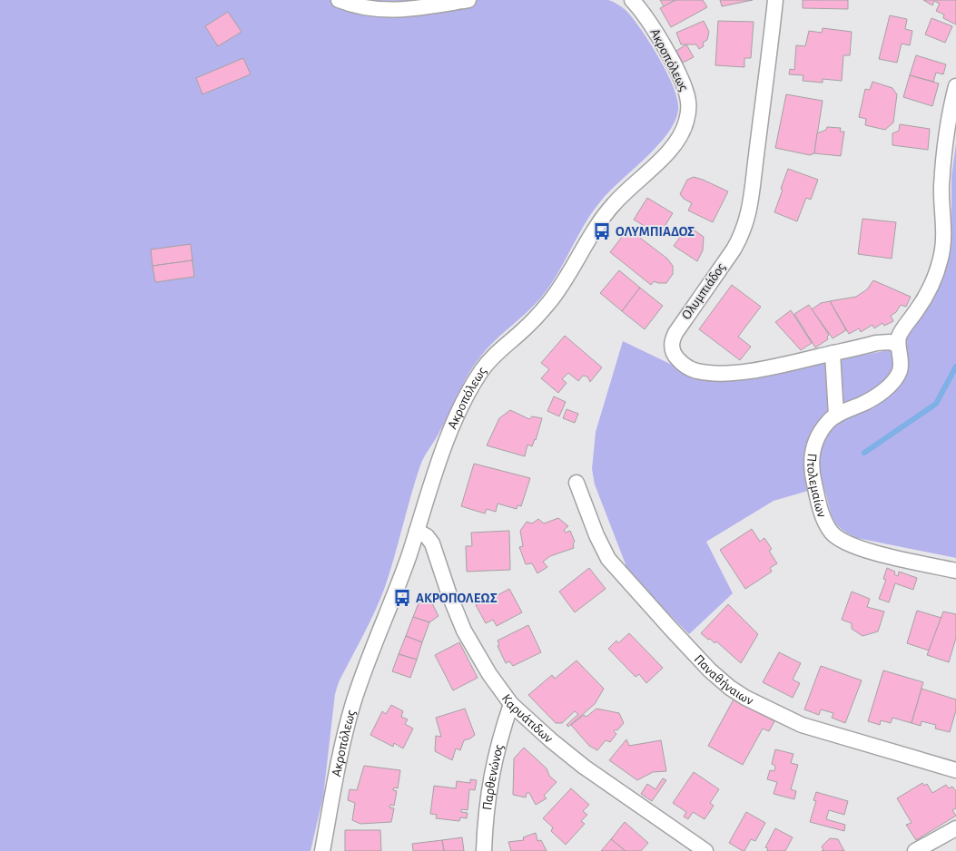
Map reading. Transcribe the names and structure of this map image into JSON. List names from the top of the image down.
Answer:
{
  "streets": {
    "street": [
      "Ακροπόλεως",
      "Ολυμπιάδος",
      "Πτολεμαίων",
      "Παναθήναιων",
      "Καρυάτιδων",
      "Παρθενώνος"
    ]
  },
  "crossings": [
    ["Ακροπόλεως", "Καρυάτιδων"],
    ["Ολυμπιάδος", "Πτολεμαίων"],
    ["Καρυάτιδων", "Παρθενώνος"]
  ],
  "places": {
    "bus stop": ["ΟΛΥΜΠΙΑΔΟΣ", "ΑΚΡΟΠΟΛΕΩΣ"]
  }
}
